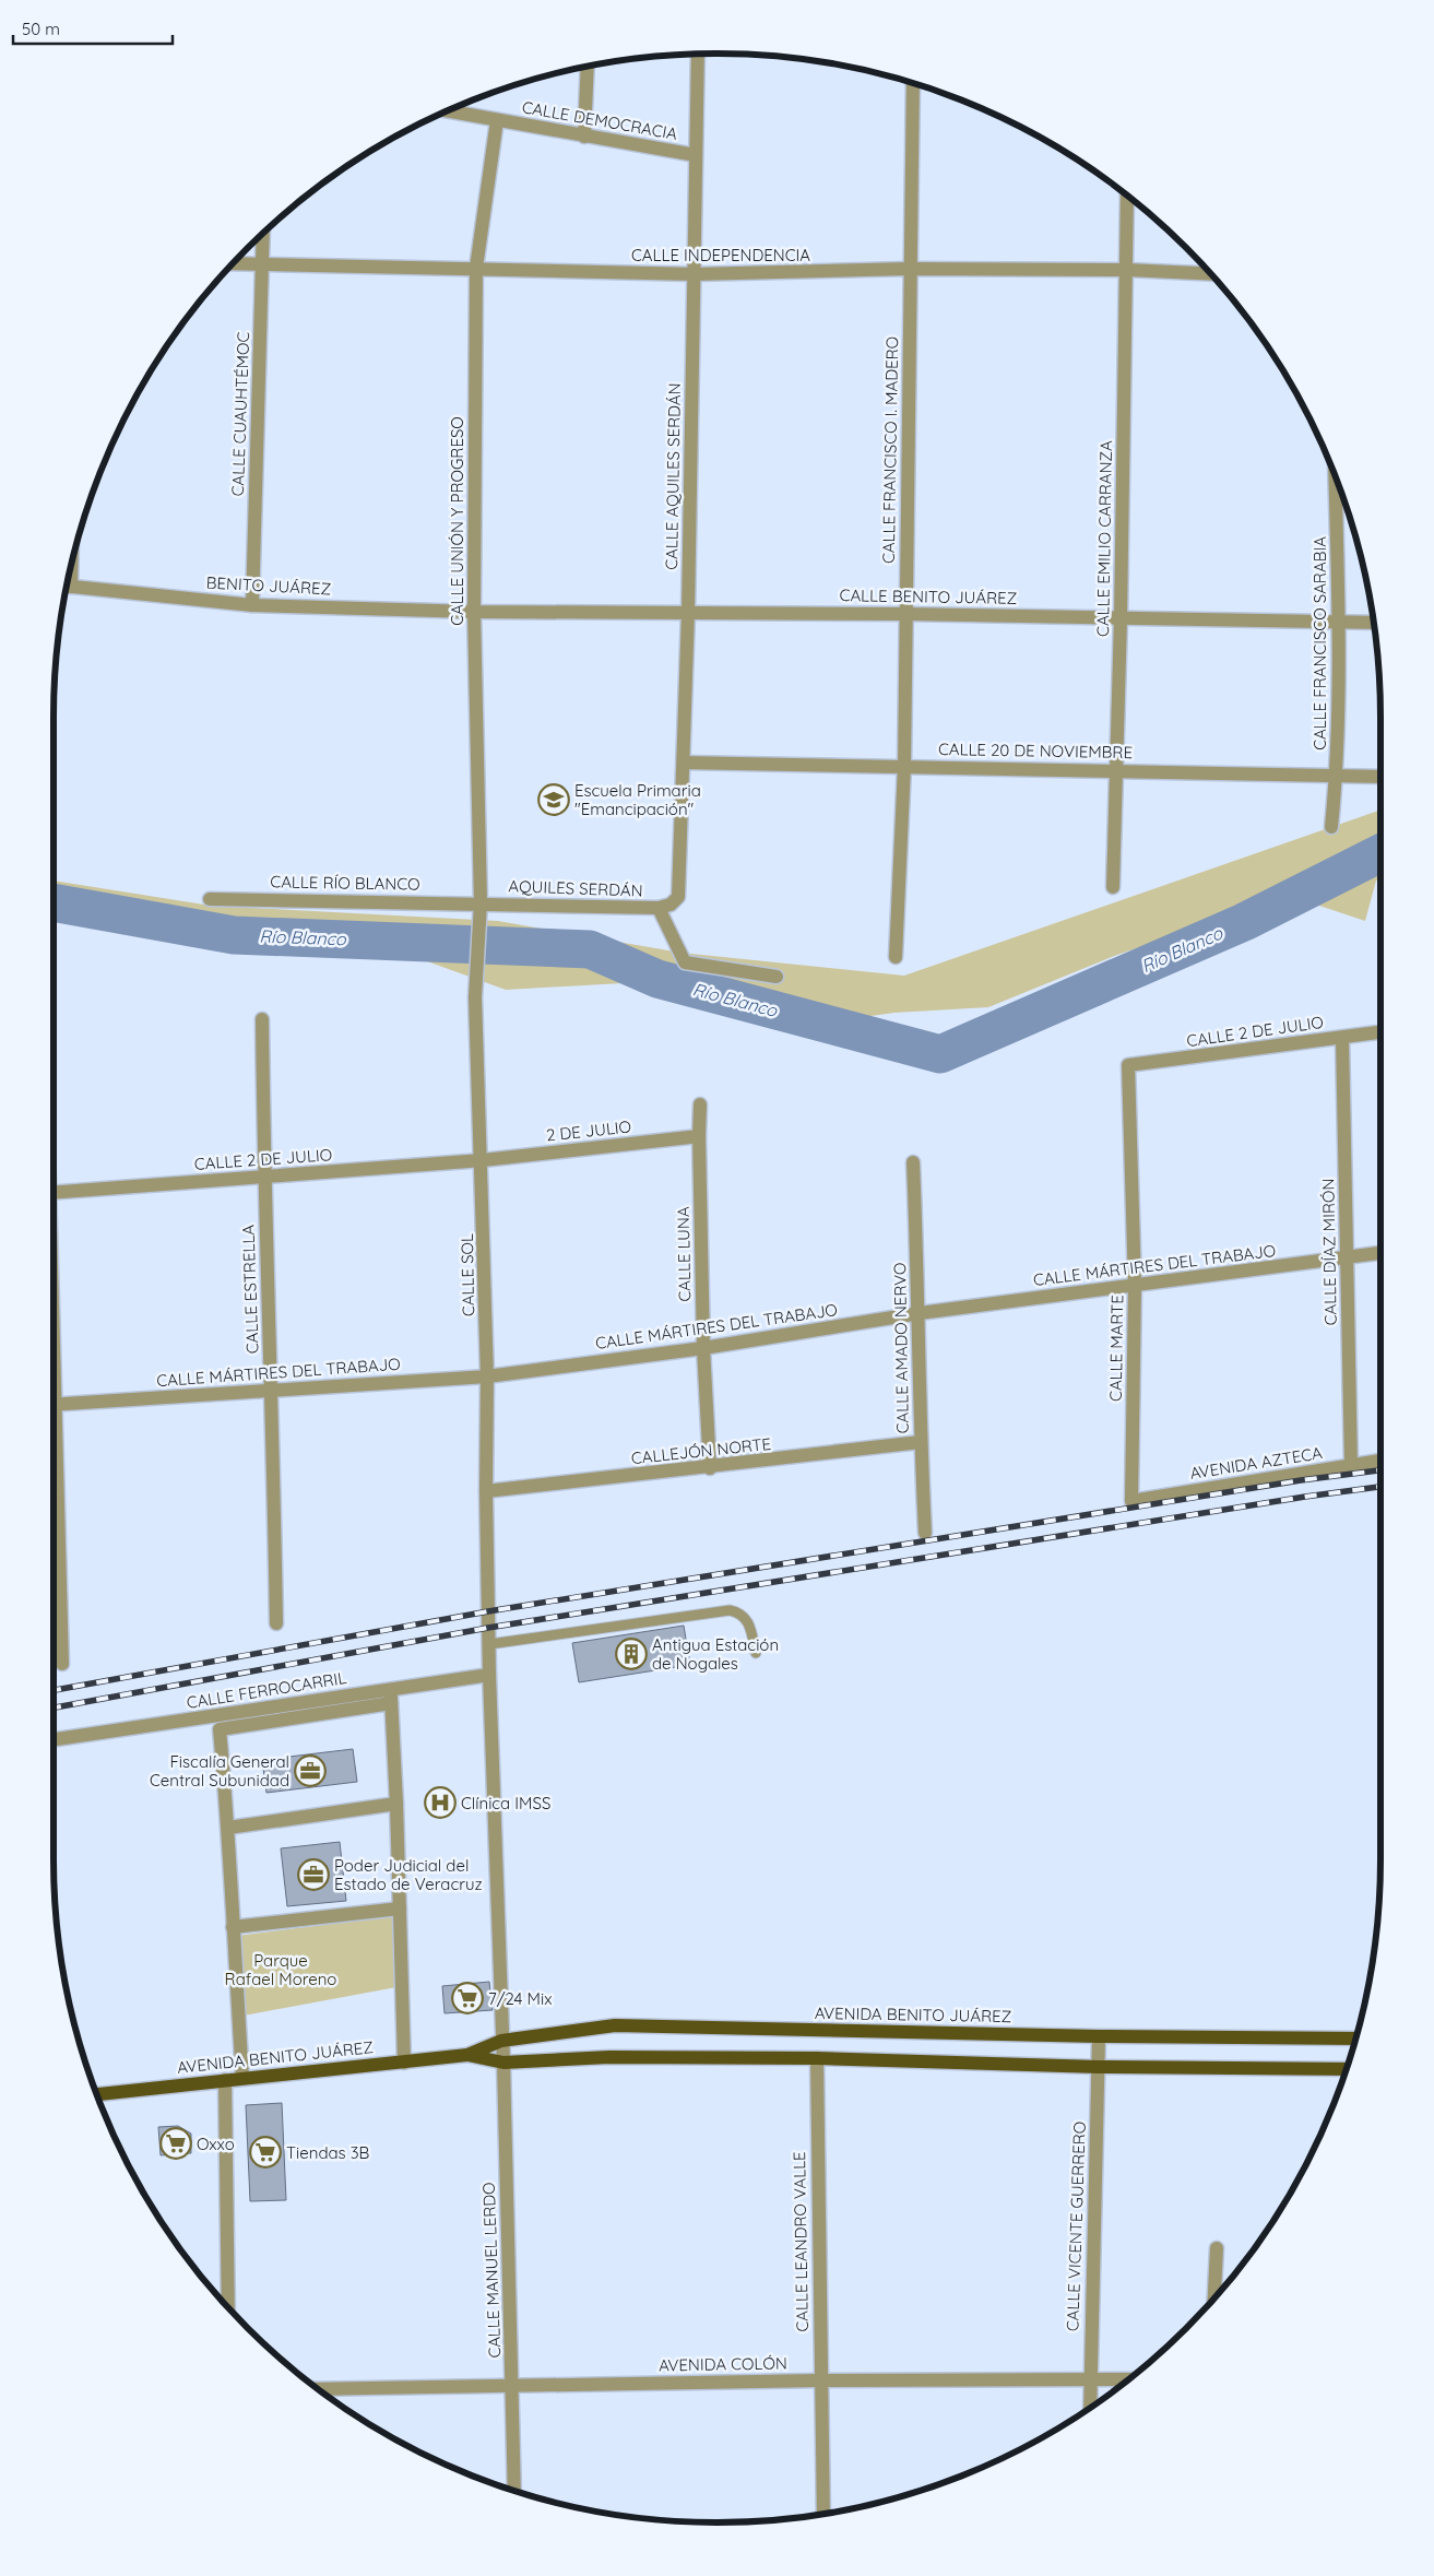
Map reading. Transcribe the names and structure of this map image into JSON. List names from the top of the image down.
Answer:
{
  "streets": {
    "main road": ["AVENIDA BENITO JUÁREZ"],
    "street": [
      "CALLE DEMOCRACIA",
      "CALLE INDEPENDENCIA",
      "CALLE CUAUHTÉMOC",
      "CALLE FRANCISCO I. MADERO",
      "CALLE AQUILES SERDÁN",
      "CALLE UNIÓN Y PROGRESO",
      "CALLE EMILIO CARRANZA",
      "BENITO JUÁREZ",
      "CALLE BENITO JUÁREZ",
      "CALLE FRANCISCO SARABIA",
      "CALLE 20 DE NOVIEMBRE",
      "CALLE RÍO BLANCO",
      "AQUILES SERDÁN",
      "CALLE 2 DE JULIO",
      "2 DE JULIO",
      "CALLE DÍAZ MIRÓN",
      "CALLE LUNA",
      "CALLE MÁRTIRES DEL TRABAJO",
      "CALLE SOL",
      "CALLE ESTRELLA",
      "CALLE AMADO NERVO",
      "CALLE MARTE",
      "CALLEJÓN NORTE",
      "AVENIDA AZTECA",
      "CALLE FERROCARRIL",
      "CALLE VICENTE GUERRERO",
      "CALLE LEANDRO VALLE",
      "CALLE MANUEL LERDO",
      "AVENIDA COLÓN"
    ]
  },
  "crossings": [
    ["CALLE DEMOCRACIA", "CALLE AQUILES SERDÁN"],
    ["CALLE DEMOCRACIA", "CALLE UNIÓN Y PROGRESO"],
    ["CALLE INDEPENDENCIA", "CALLE CUAUHTÉMOC"],
    ["CALLE INDEPENDENCIA", "CALLE FRANCISCO I. MADERO"],
    ["CALLE INDEPENDENCIA", "CALLE AQUILES SERDÁN"],
    ["CALLE INDEPENDENCIA", "CALLE UNIÓN Y PROGRESO"],
    ["CALLE INDEPENDENCIA", "CALLE EMILIO CARRANZA"],
    ["CALLE CUAUHTÉMOC", "BENITO JUÁREZ"],
    ["CALLE FRANCISCO I. MADERO", "CALLE BENITO JUÁREZ"],
    ["CALLE FRANCISCO I. MADERO", "CALLE 20 DE NOVIEMBRE"],
    ["CALLE AQUILES SERDÁN", "CALLE BENITO JUÁREZ"],
    ["CALLE AQUILES SERDÁN", "CALLE 20 DE NOVIEMBRE"],
    ["CALLE AQUILES SERDÁN", "AQUILES SERDÁN"],
    ["CALLE UNIÓN Y PROGRESO", "BENITO JUÁREZ"],
    ["CALLE UNIÓN Y PROGRESO", "CALLE BENITO JUÁREZ"],
    ["CALLE UNIÓN Y PROGRESO", "CALLE RÍO BLANCO"],
    ["CALLE UNIÓN Y PROGRESO", "AQUILES SERDÁN"],
    ["CALLE UNIÓN Y PROGRESO", "CALLE SOL"],
    ["CALLE EMILIO CARRANZA", "CALLE BENITO JUÁREZ"],
    ["CALLE EMILIO CARRANZA", "CALLE 20 DE NOVIEMBRE"],
    ["BENITO JUÁREZ", "CALLE BENITO JUÁREZ"],
    ["CALLE BENITO JUÁREZ", "CALLE FRANCISCO SARABIA"],
    ["CALLE FRANCISCO SARABIA", "CALLE 20 DE NOVIEMBRE"],
    ["CALLE RÍO BLANCO", "AQUILES SERDÁN"],
    ["CALLE 2 DE JULIO", "2 DE JULIO"],
    ["CALLE 2 DE JULIO", "CALLE DÍAZ MIRÓN"],
    ["CALLE 2 DE JULIO", "CALLE SOL"],
    ["CALLE 2 DE JULIO", "CALLE ESTRELLA"],
    ["CALLE 2 DE JULIO", "CALLE MARTE"],
    ["2 DE JULIO", "CALLE LUNA"],
    ["2 DE JULIO", "CALLE SOL"],
    ["CALLE DÍAZ MIRÓN", "CALLE MÁRTIRES DEL TRABAJO"],
    ["CALLE DÍAZ MIRÓN", "AVENIDA AZTECA"],
    ["CALLE LUNA", "CALLE MÁRTIRES DEL TRABAJO"],
    ["CALLE LUNA", "CALLEJÓN NORTE"],
    ["CALLE MÁRTIRES DEL TRABAJO", "CALLE SOL"],
    ["CALLE MÁRTIRES DEL TRABAJO", "CALLE ESTRELLA"],
    ["CALLE MÁRTIRES DEL TRABAJO", "CALLE AMADO NERVO"],
    ["CALLE MÁRTIRES DEL TRABAJO", "CALLE MARTE"],
    ["CALLE SOL", "CALLEJÓN NORTE"],
    ["CALLE SOL", "CALLE FERROCARRIL"],
    ["CALLE SOL", "CALLE MANUEL LERDO"],
    ["CALLE AMADO NERVO", "CALLEJÓN NORTE"],
    ["CALLE MARTE", "AVENIDA AZTECA"],
    ["CALLE FERROCARRIL", "CALLE MANUEL LERDO"],
    ["AVENIDA BENITO JUÁREZ", "CALLE VICENTE GUERRERO"],
    ["AVENIDA BENITO JUÁREZ", "CALLE LEANDRO VALLE"],
    ["AVENIDA BENITO JUÁREZ", "CALLE MANUEL LERDO"],
    ["CALLE VICENTE GUERRERO", "AVENIDA COLÓN"],
    ["CALLE LEANDRO VALLE", "AVENIDA COLÓN"],
    ["CALLE MANUEL LERDO", "AVENIDA COLÓN"]
  ],
  "water": ["Río Blanco"],
  "parks": ["Parque Rafael Moreno"],
  "places": {
    "school or university": ["Escuela Primaria \"Emancipación\""],
    "building": ["Antigua Estación de Nogales"],
    "office": ["Fiscalía General Central Subunidad", "Poder Judicial del Estado de Veracruz"],
    "hospital": ["Clínica IMSS"],
    "supermarket": ["7/24 Mix", "Oxxo", "Tiendas 3B"]
  },
  "scale_bar": "50 m"
}
